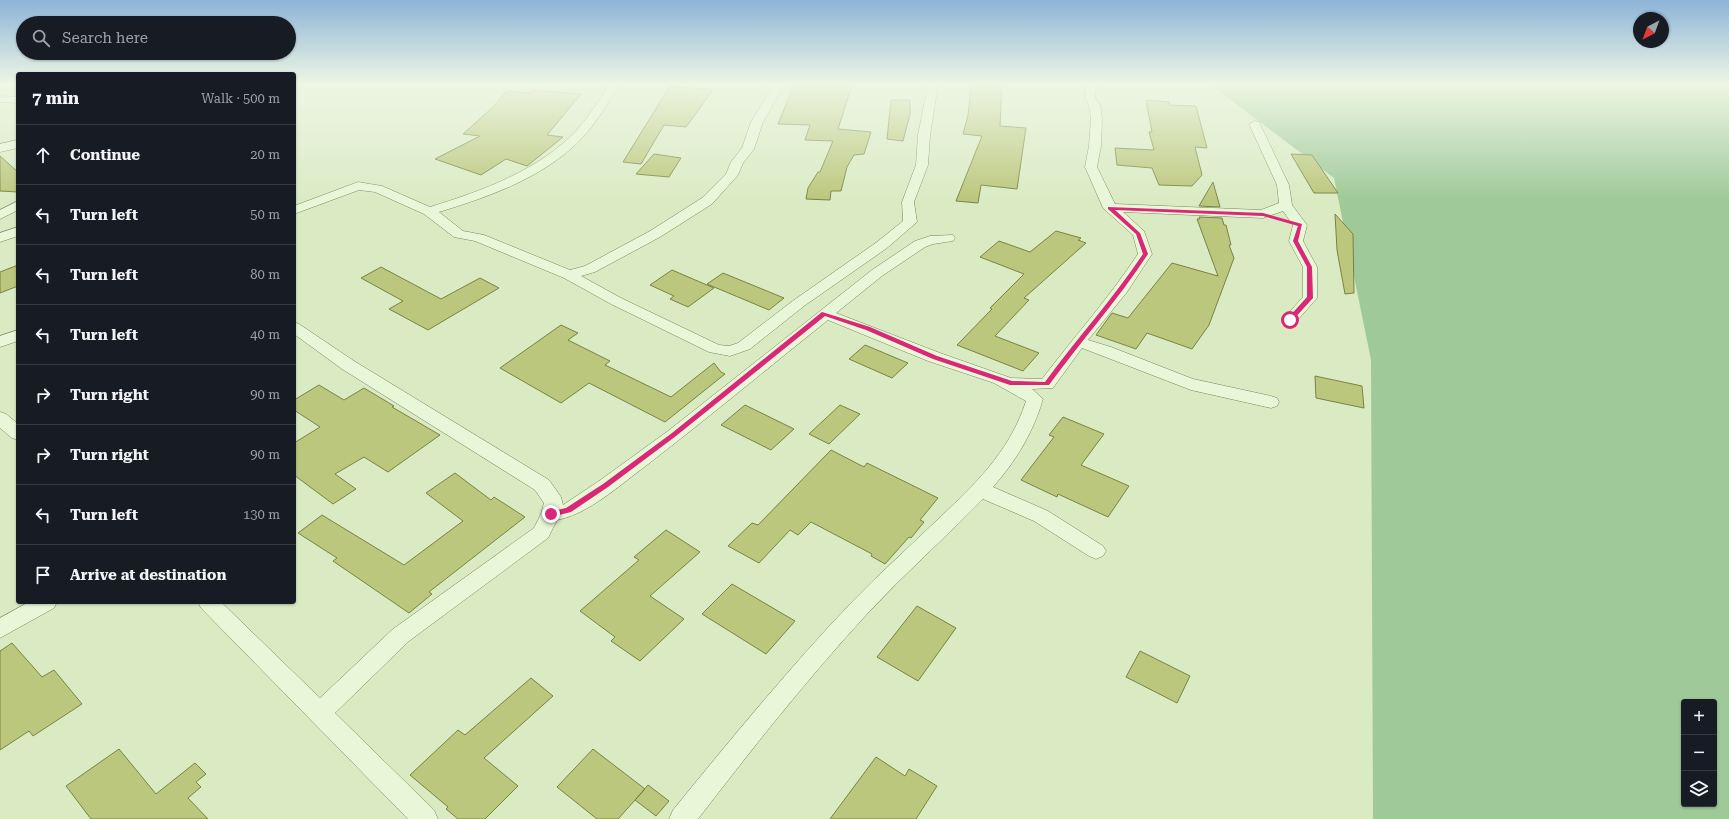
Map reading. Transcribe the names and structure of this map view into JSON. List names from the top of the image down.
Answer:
{
  "north": "bottom left",
  "page": {
    "search": "Search here",
    "heading": ["7 min", "Walk · 500 m"],
    "list": [
      ["Continue", "20 m"],
      ["Turn left", "50 m"],
      ["Turn left", "80 m"],
      ["Turn left", "40 m"],
      ["Turn right", "90 m"],
      ["Turn right", "90 m"],
      ["Turn left", "130 m"],
      "Arrive at destination"
    ],
    "map_buttons": ["+", "−"]
  }
}
